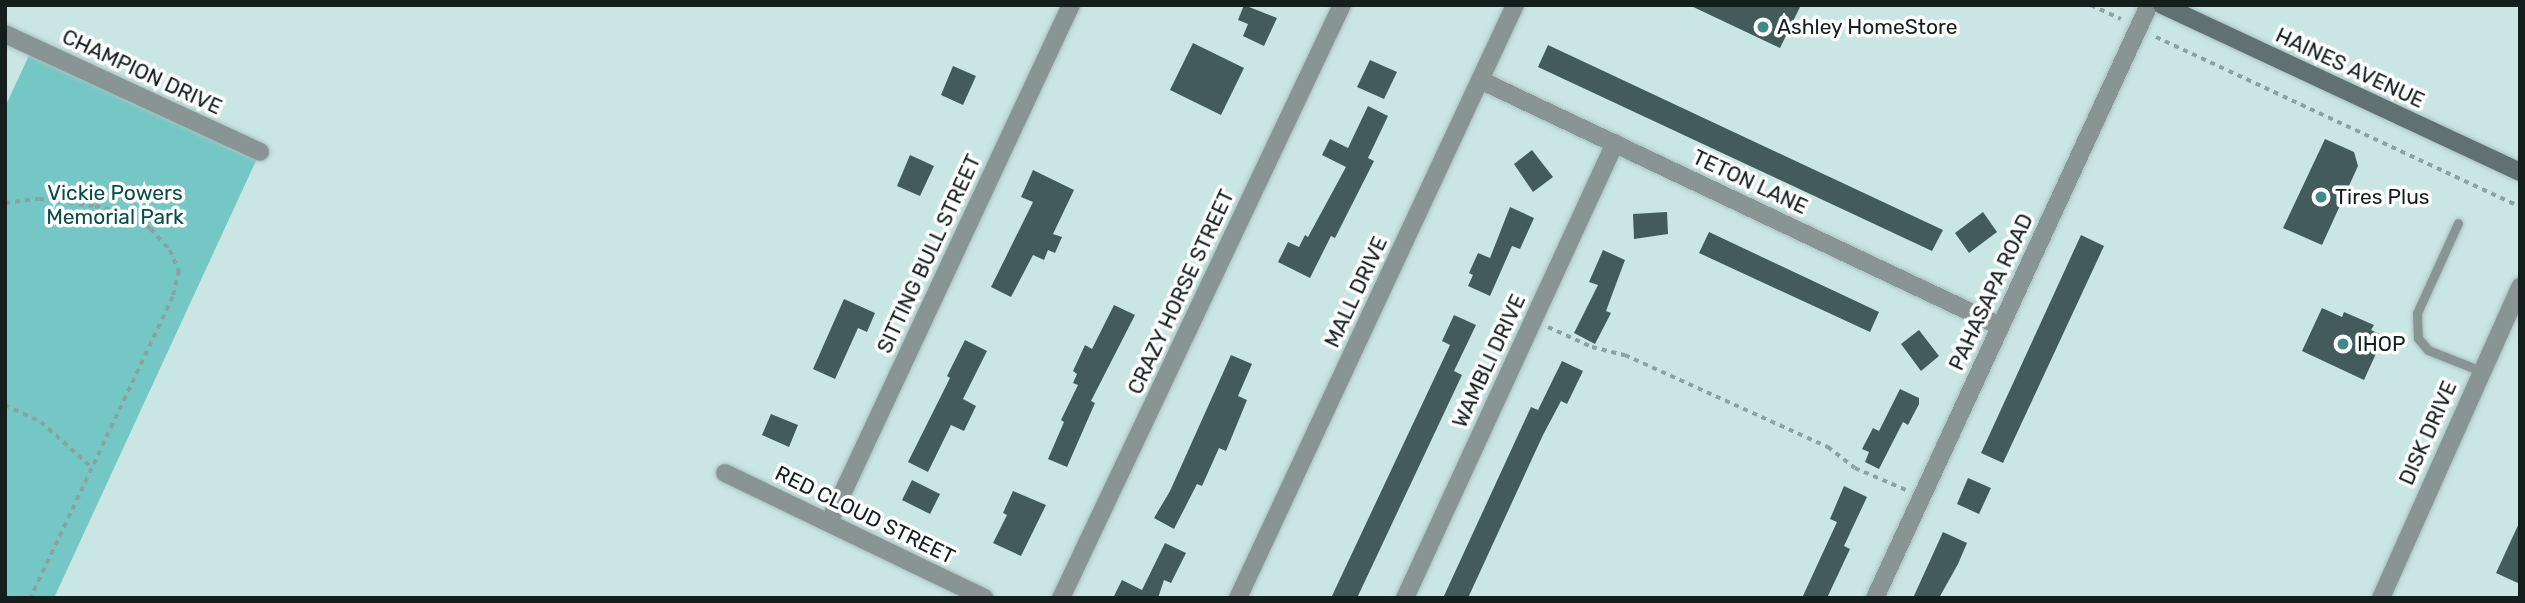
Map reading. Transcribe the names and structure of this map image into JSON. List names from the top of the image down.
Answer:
{
  "streets": {
    "main road": ["HAINES AVENUE"],
    "street": [
      "CHAMPION DRIVE",
      "TETON LANE",
      "SITTING BULL STREET",
      "CRAZY HORSE STREET",
      "MALL DRIVE",
      "PAHASAPA ROAD",
      "WAMBLI DRIVE",
      "DISK DRIVE",
      "RED CLOUD STREET"
    ]
  },
  "crossings": [
    ["TETON LANE", "MALL DRIVE"],
    ["TETON LANE", "PAHASAPA ROAD"],
    ["TETON LANE", "WAMBLI DRIVE"],
    ["SITTING BULL STREET", "RED CLOUD STREET"]
  ],
  "parks": ["Vickie Powers Memorial Park"],
  "places": ["Ashley HomeStore", "Tires Plus", "IHOP"]
}
